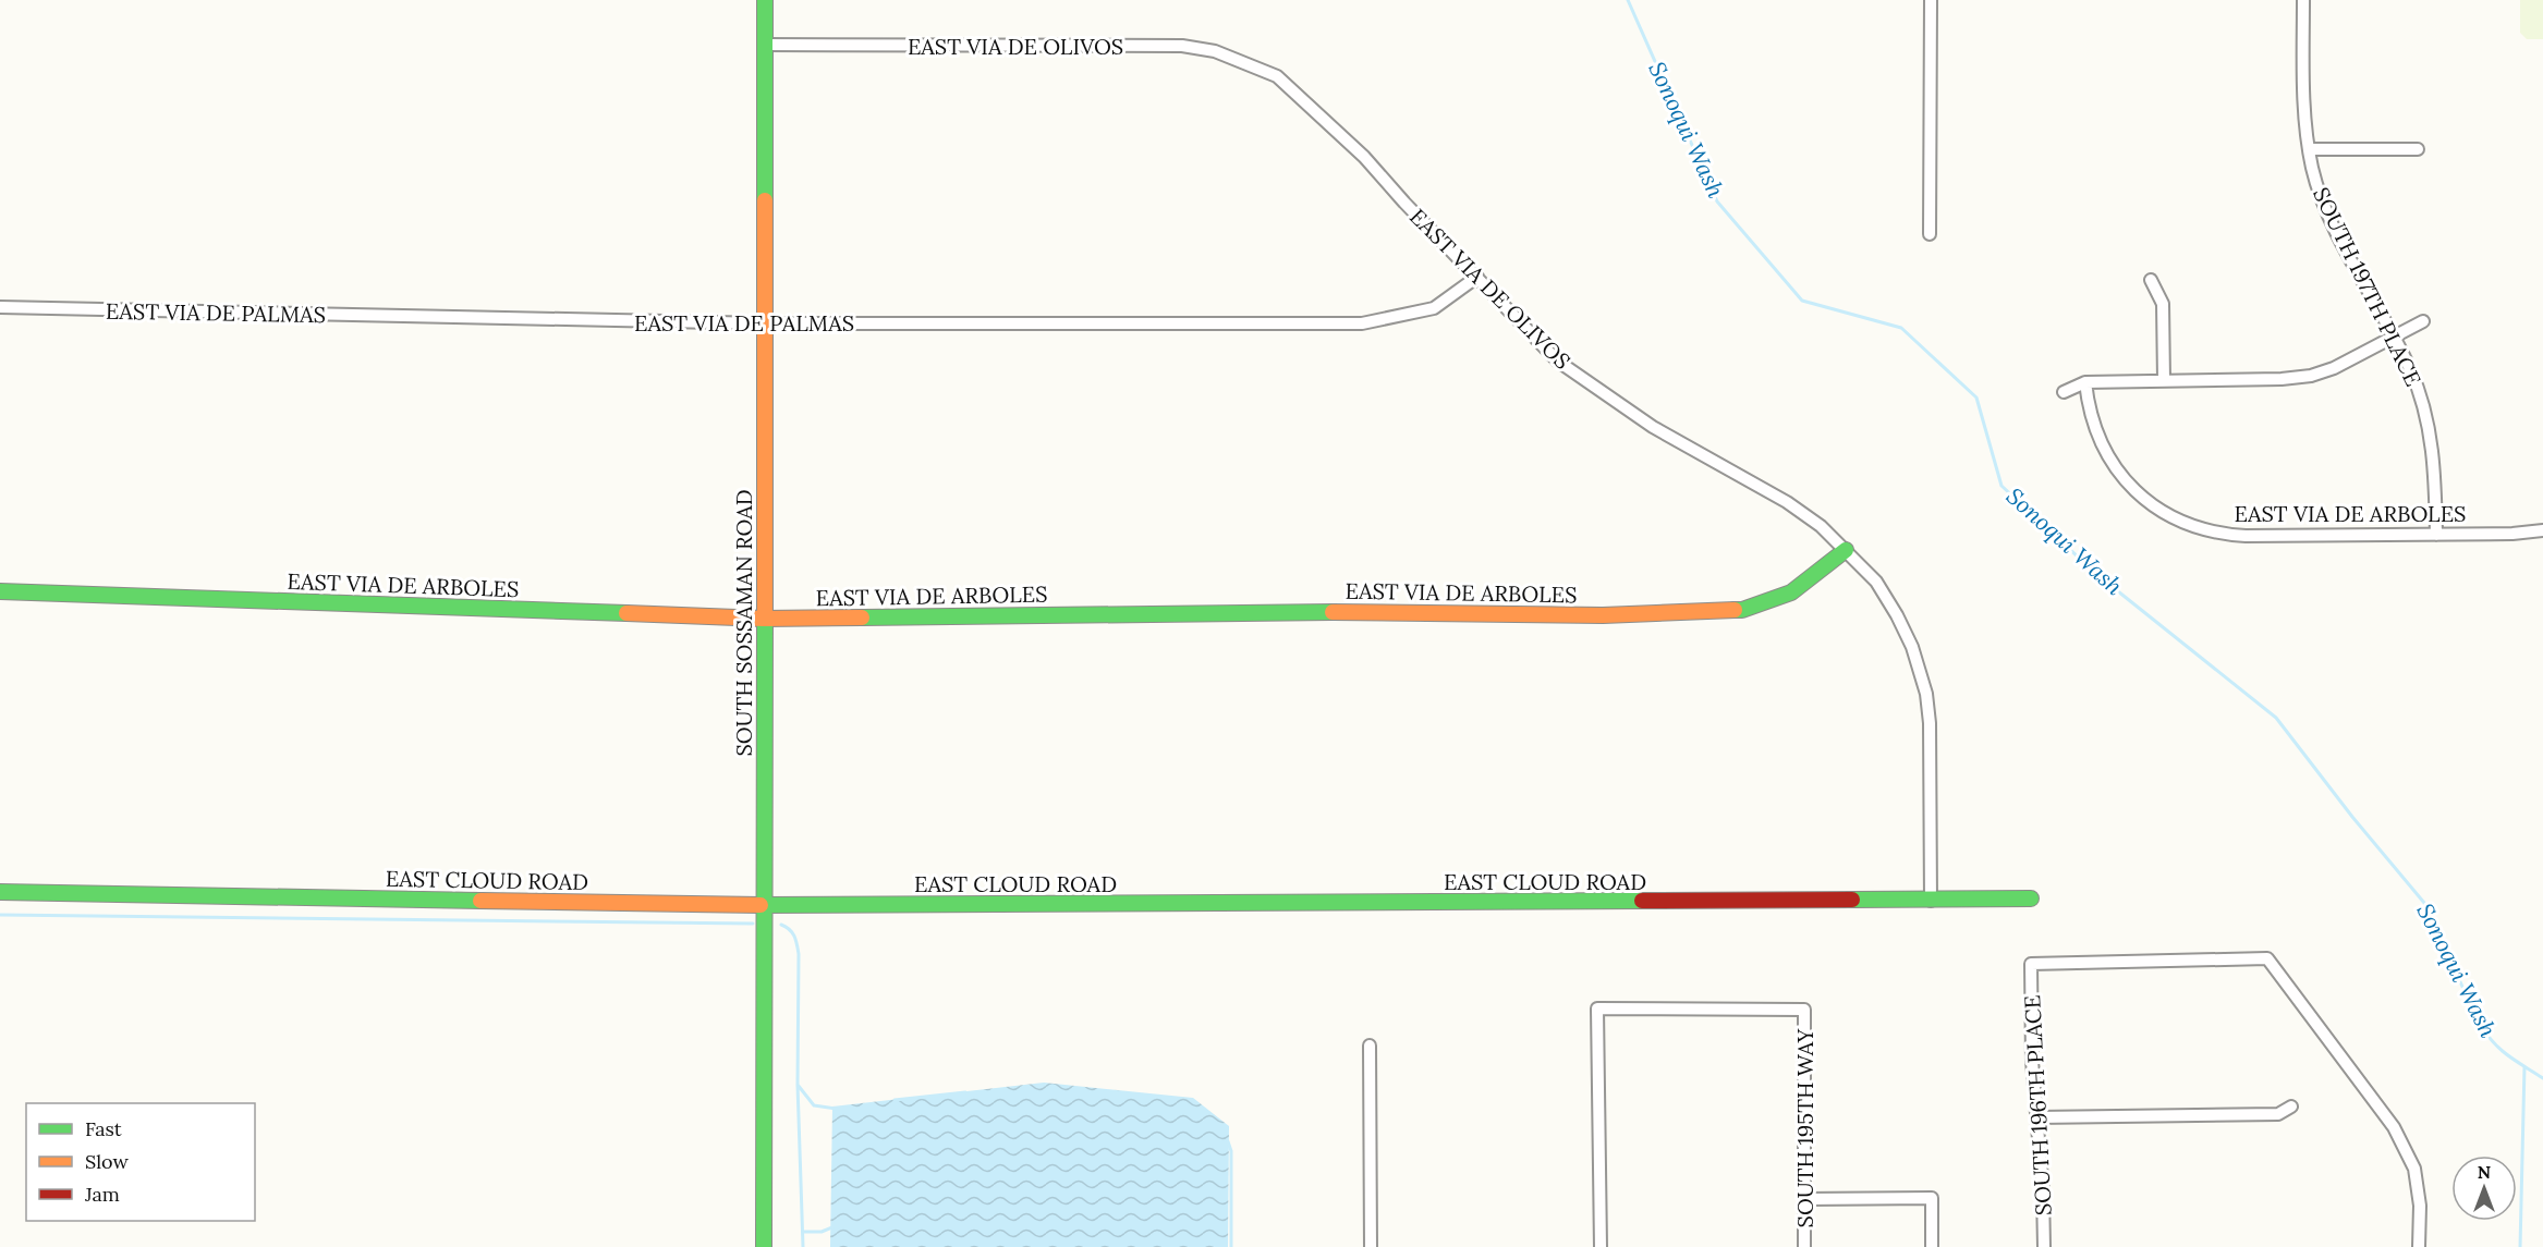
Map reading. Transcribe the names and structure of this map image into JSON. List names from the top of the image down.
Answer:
{
  "streets": {
    "street": [
      "EAST VIA DE OLIVOS",
      "SOUTH 197TH PLACE",
      "EAST VIA DE PALMAS",
      "EAST VIA DE ARBOLES",
      "SOUTH SOSSAMAN ROAD",
      "EAST CLOUD ROAD",
      "SOUTH 196TH PLACE",
      "SOUTH 195TH WAY"
    ]
  },
  "crossings": [
    ["EAST VIA DE OLIVOS", "EAST VIA DE PALMAS"],
    ["EAST VIA DE OLIVOS", "EAST VIA DE ARBOLES"],
    ["EAST VIA DE OLIVOS", "SOUTH SOSSAMAN ROAD"],
    ["EAST VIA DE OLIVOS", "EAST CLOUD ROAD"],
    ["SOUTH 197TH PLACE", "EAST VIA DE ARBOLES"],
    ["EAST VIA DE PALMAS", "SOUTH SOSSAMAN ROAD"],
    ["EAST VIA DE ARBOLES", "SOUTH SOSSAMAN ROAD"],
    ["SOUTH SOSSAMAN ROAD", "EAST CLOUD ROAD"]
  ],
  "water": ["Sonoqui Wash"],
  "legend": ["Fast", "Slow", "Jam"],
  "north": "top"
}
